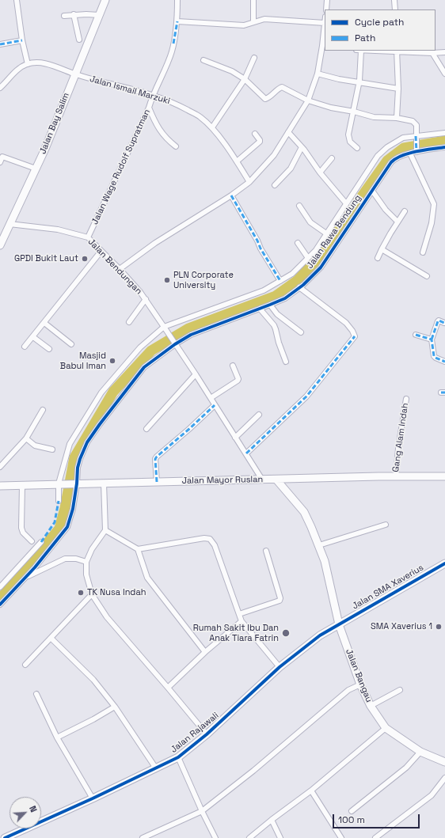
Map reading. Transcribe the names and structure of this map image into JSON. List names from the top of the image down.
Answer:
{
  "streets": {
    "street": [
      "Jalan Ismail Marzuki",
      "Jalan Bay Salim",
      "Jalan Wage Rudolf Supratman",
      "Jalan Rawa Bendung",
      "Jalan Bendungan",
      "Gang Alam Indah",
      "Jalan Mayor Ruslan",
      "Jalan SMA Xaverius",
      "Jalan Bangau",
      "Jalan Rajawali"
    ]
  },
  "crossings": [
    ["Jalan Ismail Marzuki", "Jalan Bay Salim"],
    ["Jalan Ismail Marzuki", "Jalan Wage Rudolf Supratman"],
    ["Jalan Bay Salim", "Jalan Bendungan"],
    ["Jalan Wage Rudolf Supratman", "Jalan Bendungan"],
    ["Jalan Rawa Bendung", "Jalan Bendungan"],
    ["Jalan Rawa Bendung", "Jalan Mayor Ruslan"],
    ["Gang Alam Indah", "Jalan Mayor Ruslan"],
    ["Jalan Mayor Ruslan", "Jalan Bangau"],
    ["Jalan SMA Xaverius", "Jalan Bangau"],
    ["Jalan SMA Xaverius", "Jalan Rajawali"]
  ],
  "places": [
    "GPDI Bukit Laut",
    "PLN Corporate University",
    "Masjid Babul Iman",
    "TK Nusa Indah",
    "SMA Xaverius 1",
    "Rumah Sakit Ibu Dan Anak Tiara Fatrin"
  ],
  "legend": ["Cycle path", "Path"],
  "scale_bar": "100 m",
  "north": "top right"
}
